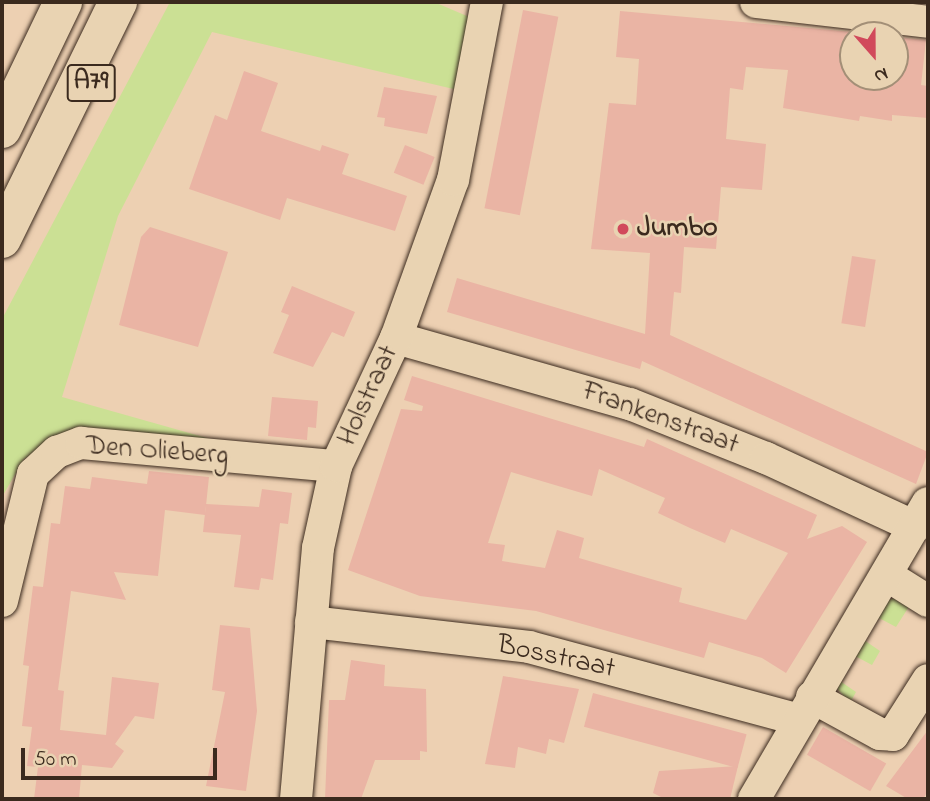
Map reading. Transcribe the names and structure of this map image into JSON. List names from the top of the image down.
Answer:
{
  "streets": {
    "highway": ["A79"],
    "street": [
      "Holstraat",
      "Frankenstraat",
      "Den Olieberg",
      "Bosstraat"
    ]
  },
  "crossings": [
    ["Holstraat", "Frankenstraat"],
    ["Holstraat", "Den Olieberg"],
    ["Holstraat", "Bosstraat"]
  ],
  "places": ["Jumbo"],
  "scale_bar": "50 m",
  "north": "bottom"
}
